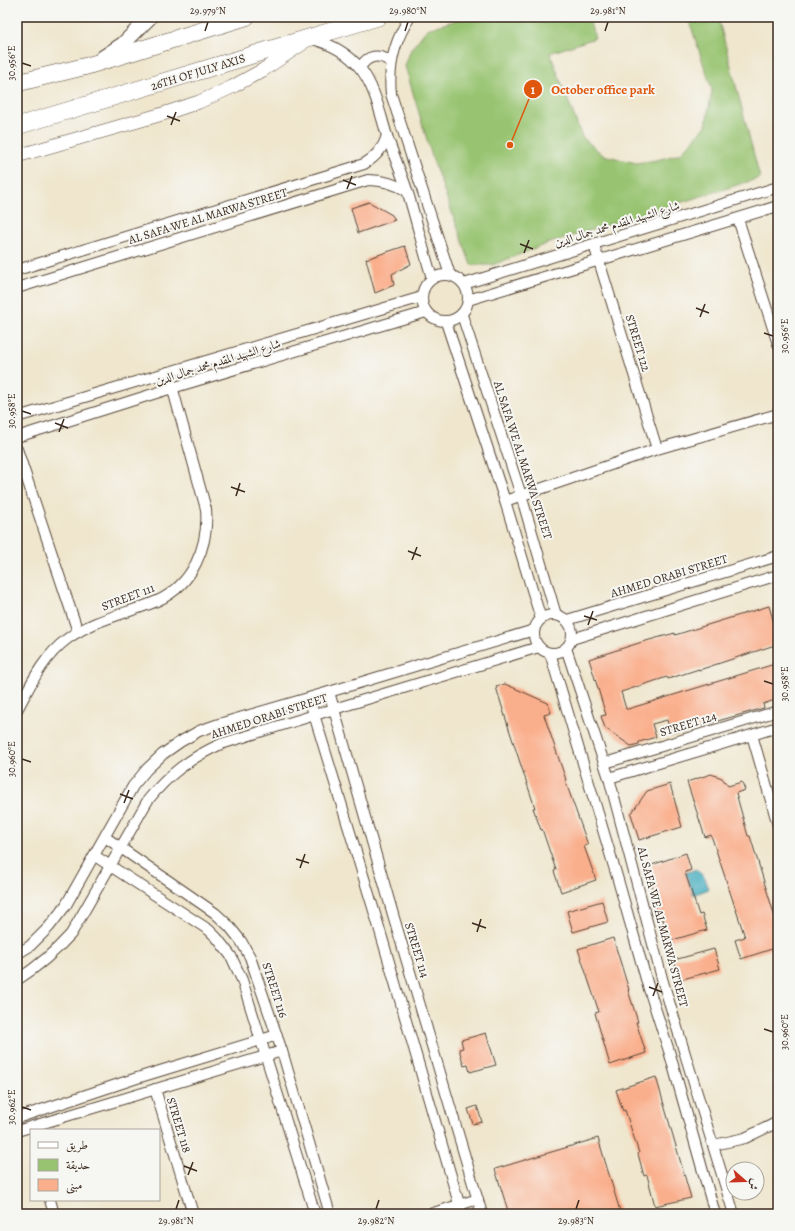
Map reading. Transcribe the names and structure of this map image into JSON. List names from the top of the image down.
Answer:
{
  "streets": {
    "highway": ["26TH OF JULY AXIS"],
    "street": [
      "AL SAFA WE AL MARWA STREET",
      "شارع الشهيد المقدم محمد جمال الدين",
      "STREET 122",
      "AHMED ORABI STREET",
      "STREET 111",
      "STREET 124",
      "STREET 114",
      "STREET 116",
      "STREET 118"
    ]
  },
  "crossings": [
    ["AL SAFA WE AL MARWA STREET", "شارع الشهيد المقدم محمد جمال الدين"],
    ["AL SAFA WE AL MARWA STREET", "AHMED ORABI STREET"],
    ["AL SAFA WE AL MARWA STREET", "STREET 124"],
    ["شارع الشهيد المقدم محمد جمال الدين", "STREET 122"],
    ["شارع الشهيد المقدم محمد جمال الدين", "STREET 111"],
    ["AHMED ORABI STREET", "STREET 114"],
    ["AHMED ORABI STREET", "STREET 116"]
  ],
  "places": ["October office park"],
  "legend": ["طريق", "حديقة", "مبنى"],
  "north": "right",
  "coordinates": [
    "29.979°N",
    "29.980°N",
    "29.981°N",
    "30.956°E",
    "30.958°E",
    "30.960°E",
    "30.962°E",
    "29.982°N",
    "29.983°N"
  ]
}
